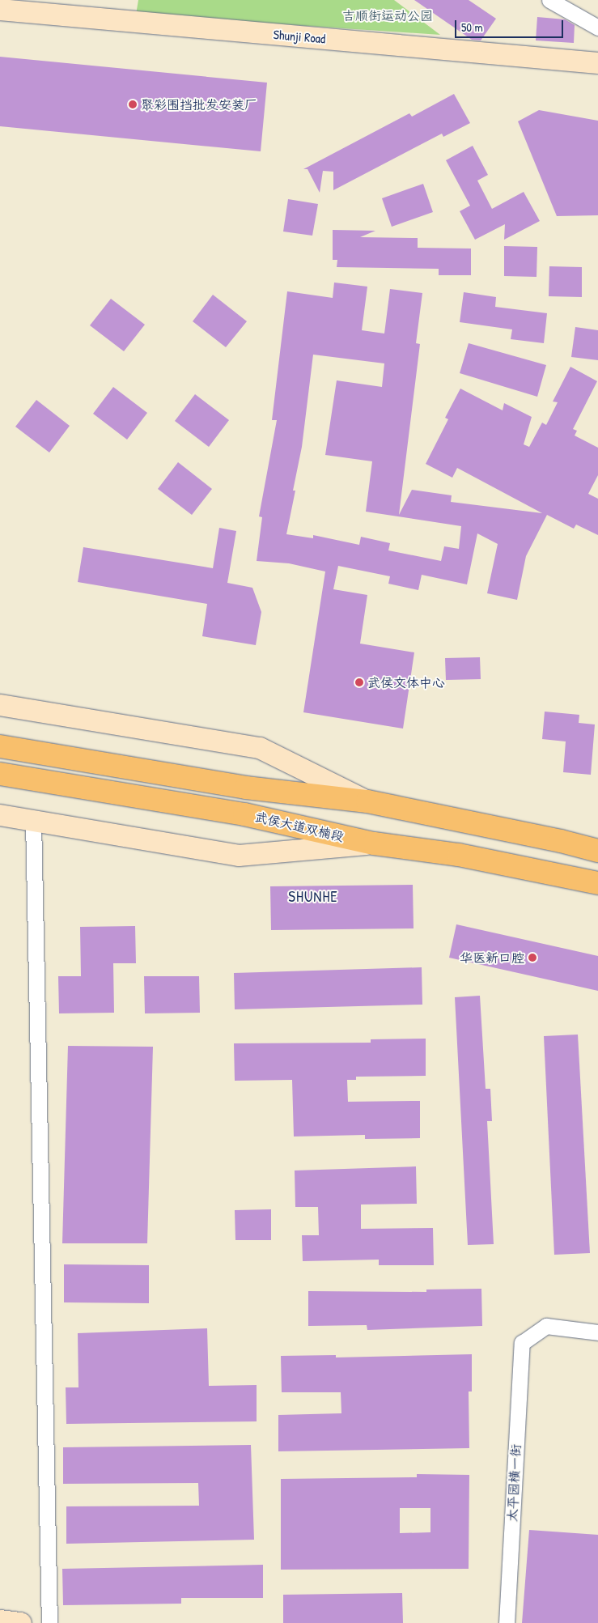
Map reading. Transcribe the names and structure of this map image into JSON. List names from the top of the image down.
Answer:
{
  "streets": {
    "main road": ["武侯大道双楠段"],
    "street": ["Shunji Road", "太平园横一街"]
  },
  "districts": ["SHUNHE"],
  "parks": ["吉顺街运动公园"],
  "places": ["聚彩围挡批发安装厂", "武侯文体中心", "华医新口腔"],
  "scale_bar": "50 m"
}
